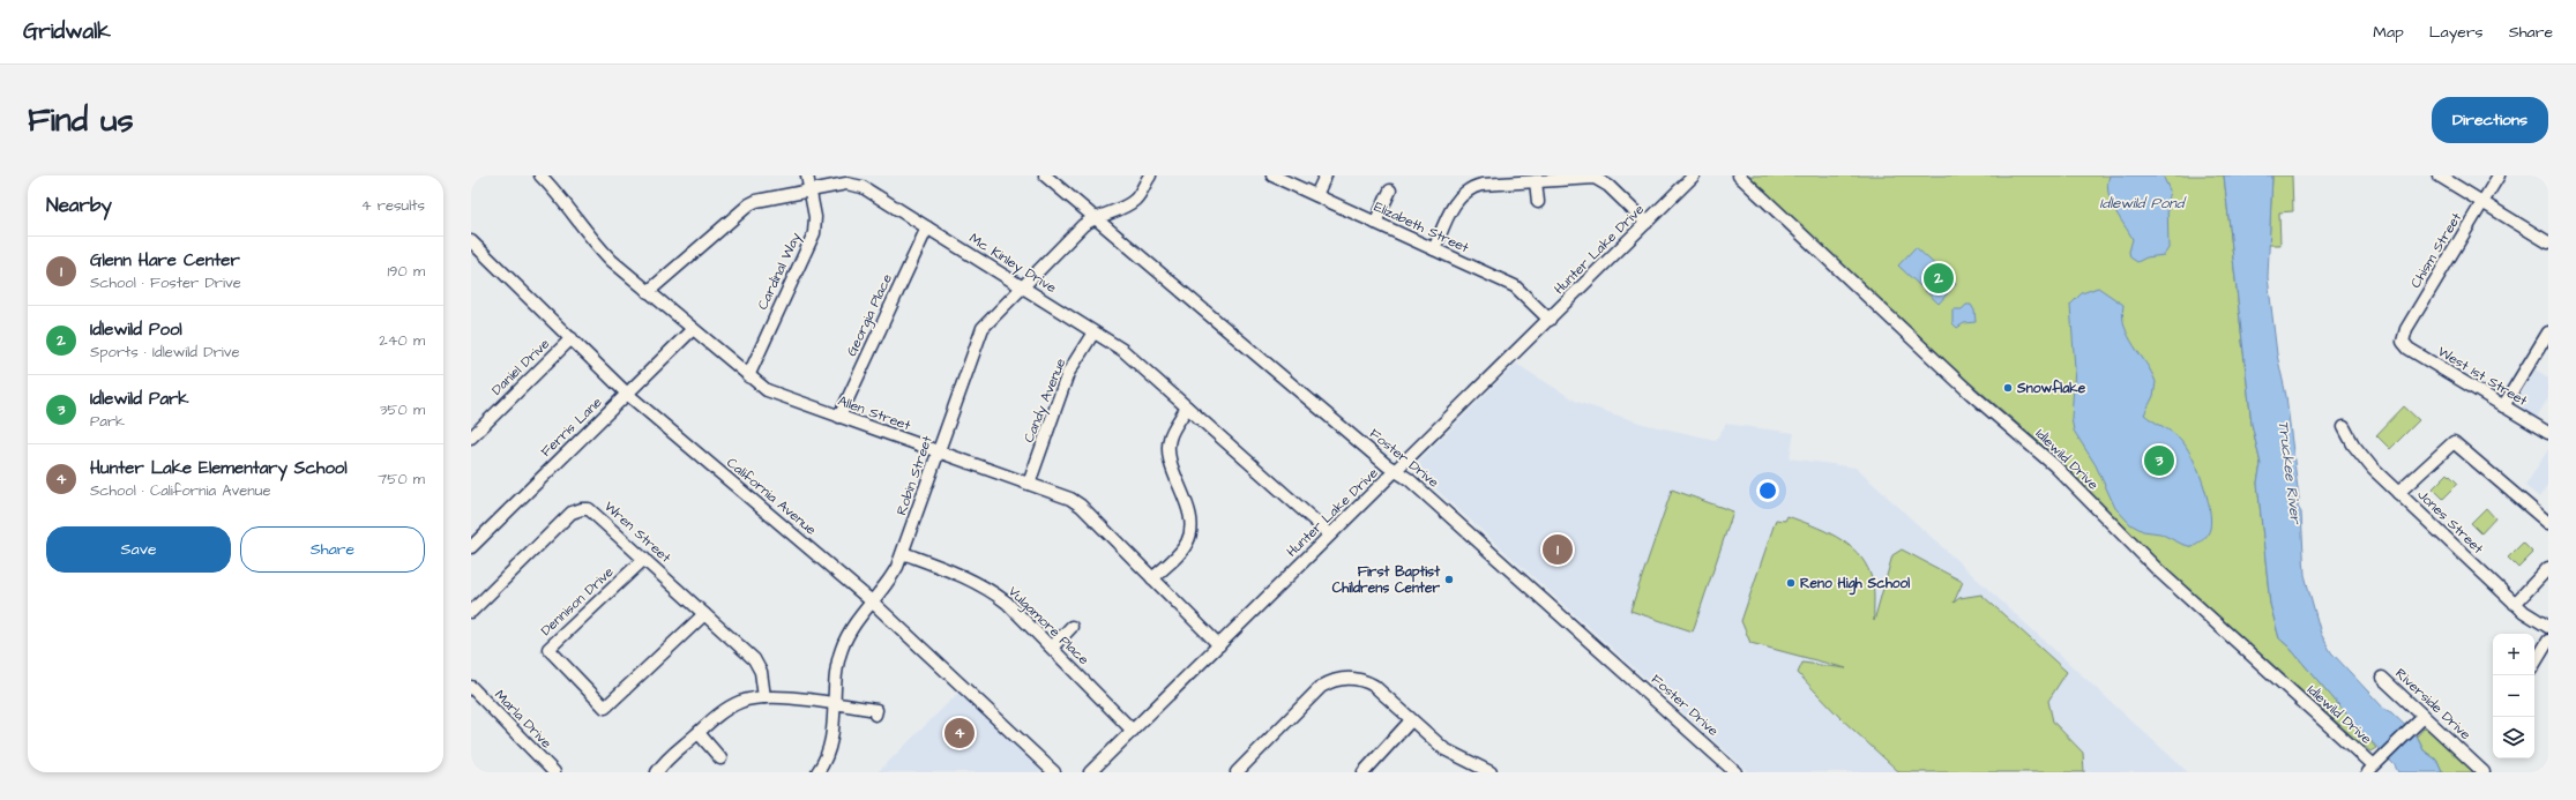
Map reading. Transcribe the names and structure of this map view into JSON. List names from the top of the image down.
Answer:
{
  "streets": {
    "street": [
      "Elizabeth Street",
      "Hunter Lake Drive",
      "Chism Street",
      "Mc Kinley Drive",
      "Cardinal Way",
      "Georgia Place",
      "Daniel Drive",
      "West 1st Street",
      "Candy Avenue",
      "Allen Street",
      "Ferris Lane",
      "Foster Drive",
      "Idlewild Drive",
      "Robin Street",
      "California Avenue",
      "Jones Street",
      "Wren Street",
      "Dennison Drive",
      "Vulgamore Place",
      "Riverside Drive",
      "Marla Drive"
    ]
  },
  "crossings": [
    ["Elizabeth Street", "Hunter Lake Drive"],
    ["Hunter Lake Drive", "Mc Kinley Drive"],
    ["Hunter Lake Drive", "Allen Street"],
    ["Hunter Lake Drive", "Foster Drive"],
    ["Hunter Lake Drive", "Vulgamore Place"],
    ["Chism Street", "West 1st Street"],
    ["Mc Kinley Drive", "Cardinal Way"],
    ["Mc Kinley Drive", "Georgia Place"],
    ["Mc Kinley Drive", "Candy Avenue"],
    ["Mc Kinley Drive", "Allen Street"],
    ["Mc Kinley Drive", "Robin Street"],
    ["Cardinal Way", "Allen Street"],
    ["Georgia Place", "Allen Street"],
    ["Daniel Drive", "California Avenue"],
    ["Candy Avenue", "Allen Street"],
    ["Allen Street", "Ferris Lane"],
    ["Allen Street", "Robin Street"],
    ["Ferris Lane", "California Avenue"],
    ["Foster Drive", "Robin Street"],
    ["Robin Street", "California Avenue"],
    ["Robin Street", "Vulgamore Place"],
    ["Wren Street", "Dennison Drive"]
  ],
  "water": ["Idlewild Pond", "Truckee River"],
  "places": ["Snowflake", "First Baptist Childrens Center", "Reno High School"],
  "page": {
    "header": "Gridwalk",
    "nav": ["Map", "Layers", "Share"],
    "buttons": [
      "Directions",
      ["Save", "Share"]
    ],
    "title": "Find us",
    "heading": ["Nearby", "4 results"],
    "list": [
      {
        "mark": "1",
        "name": "Glenn Hare Center",
        "note": "School · Foster Drive",
        "value": "190 m"
      },
      {
        "mark": "2",
        "name": "Idlewild Pool",
        "note": "Sports · Idlewild Drive",
        "value": "240 m"
      },
      {
        "mark": "3",
        "name": "Idlewild Park",
        "note": "Park",
        "value": "350 m"
      },
      {
        "mark": "4",
        "name": "Hunter Lake Elementary School",
        "note": "School · California Avenue",
        "value": "750 m"
      }
    ],
    "pins": [
      "2",
      "3",
      "1",
      "4"
    ],
    "map_buttons": ["+", "−"]
  }
}
